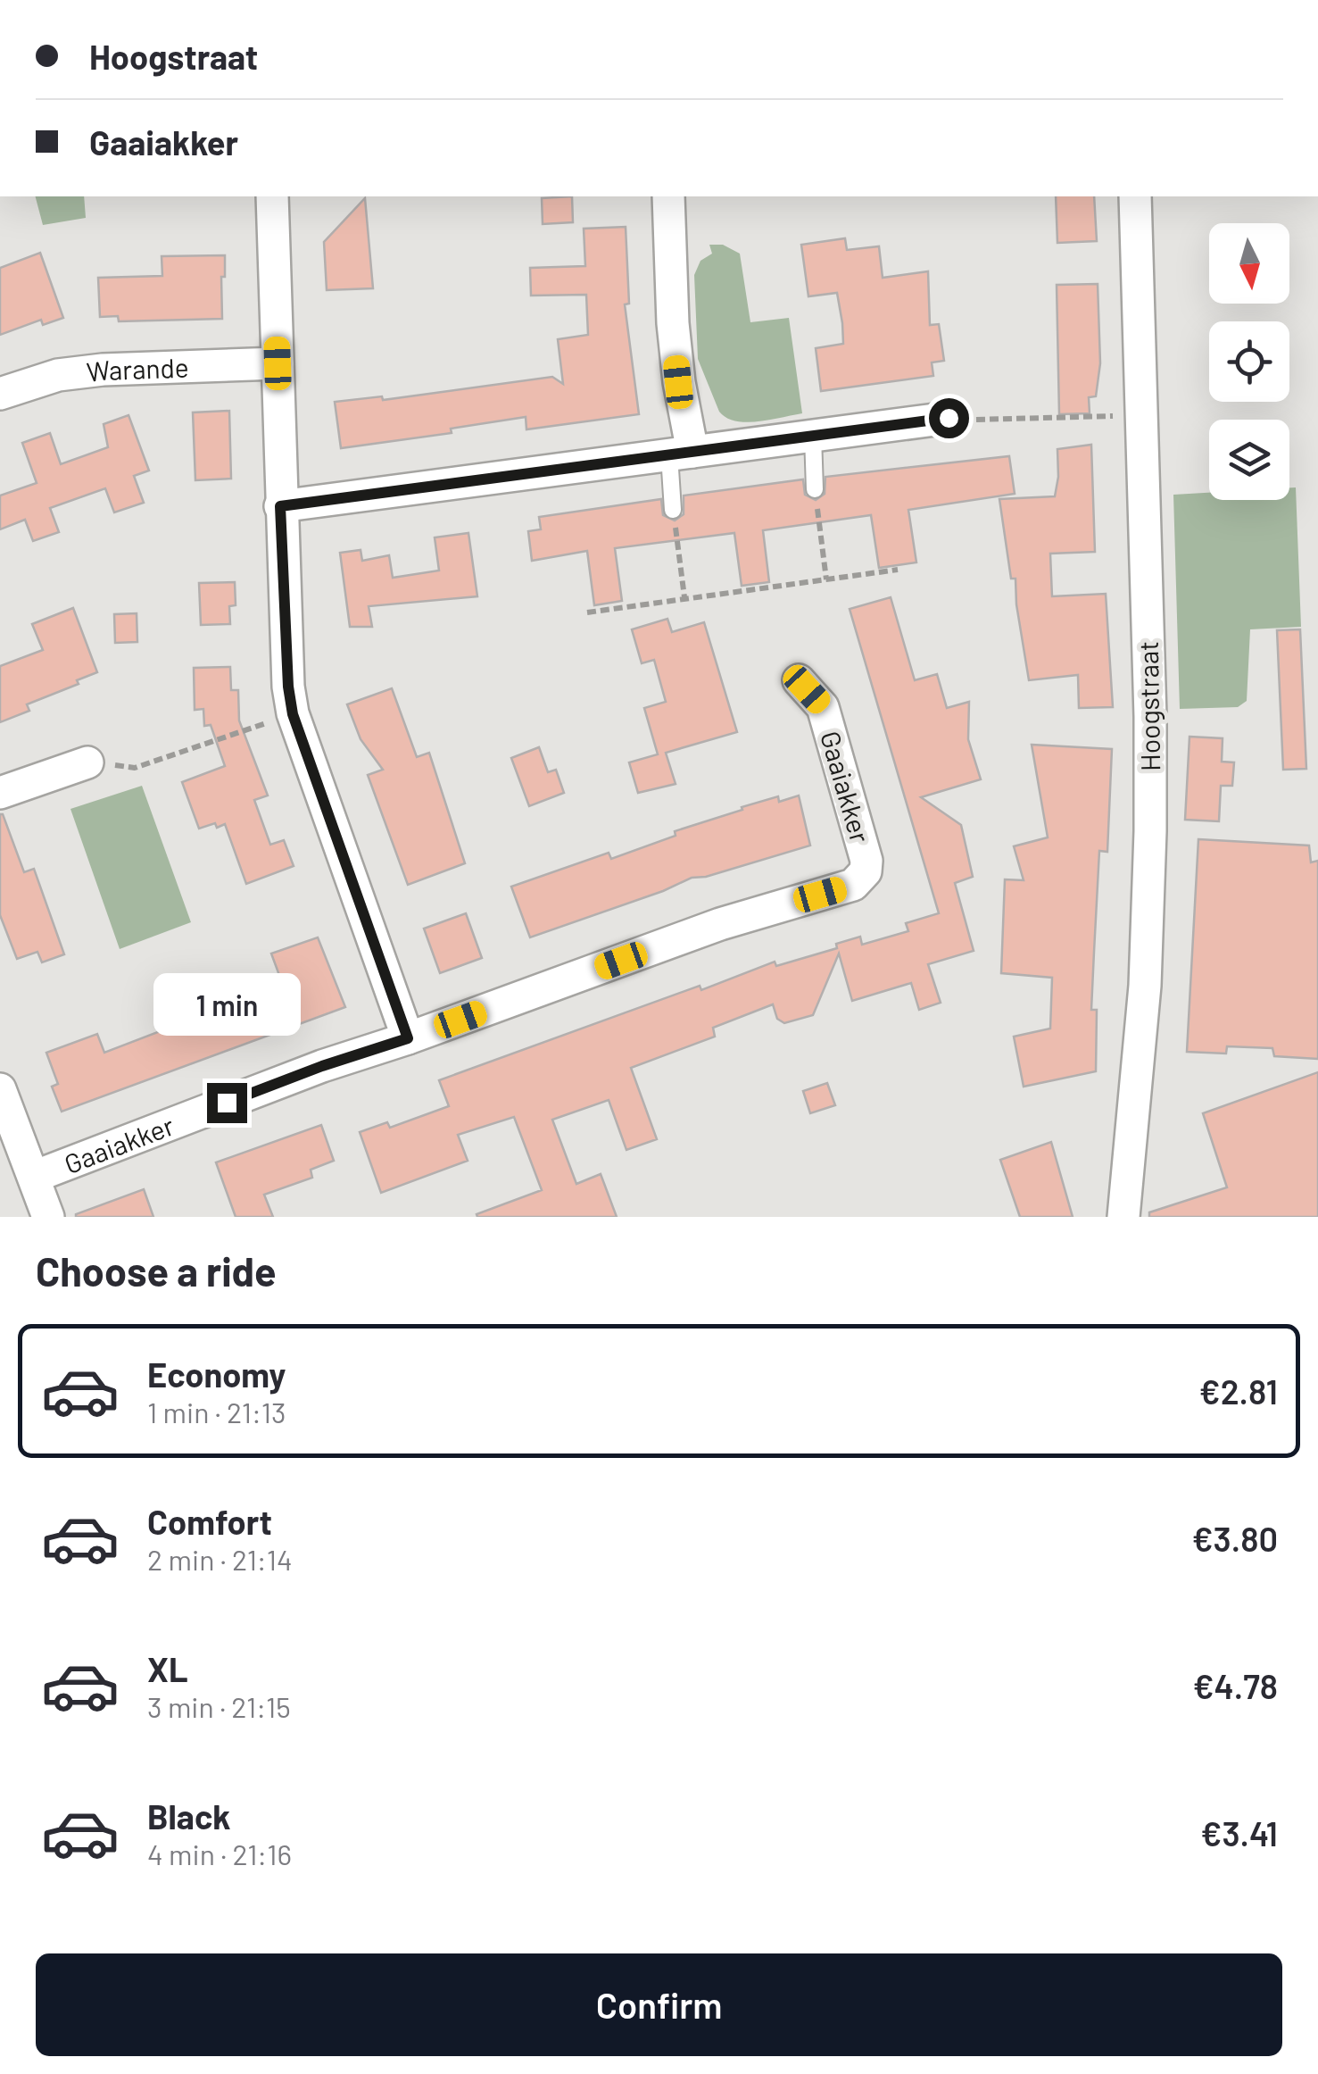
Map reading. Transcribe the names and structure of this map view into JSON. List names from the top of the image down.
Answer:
{
  "streets": {
    "street": ["Warande", "Hoogstraat", "Gaaiakker"]
  },
  "north": "bottom",
  "page": {
    "banner": ["Hoogstraat", "Gaaiakker"],
    "bubble": "1 min",
    "heading": "Choose a ride",
    "list": [
      {
        "name": "Economy",
        "note": "1 min · 21:13",
        "value": "€2.81"
      },
      {
        "name": "Comfort",
        "note": "2 min · 21:14",
        "value": "€3.80"
      },
      {
        "name": "XL",
        "note": "3 min · 21:15",
        "value": "€4.78"
      },
      {
        "name": "Black",
        "note": "4 min · 21:16",
        "value": "€3.41"
      }
    ],
    "buttons": "Confirm"
  }
}
